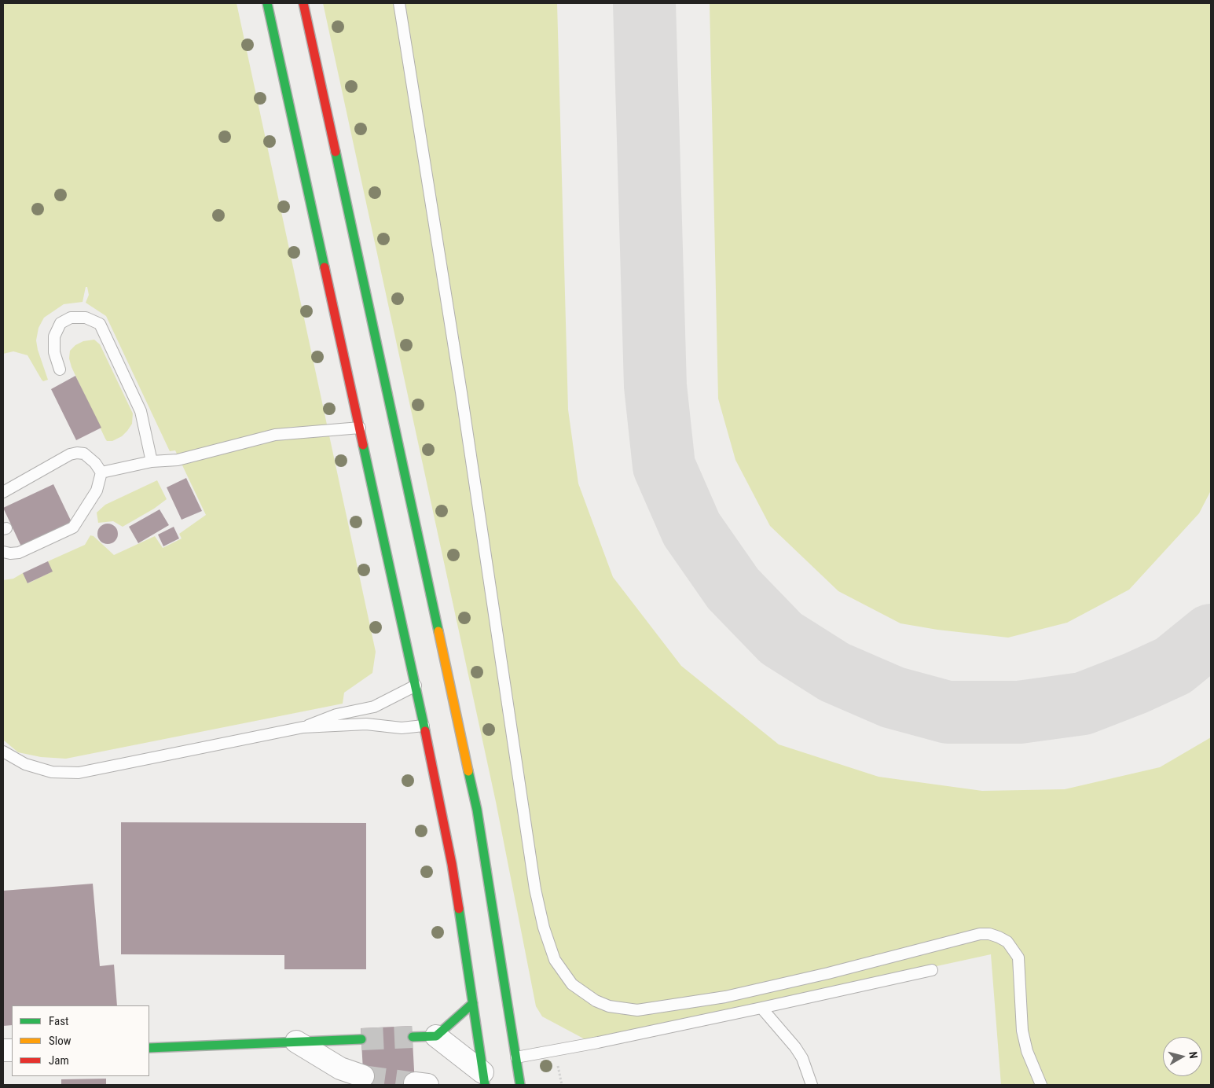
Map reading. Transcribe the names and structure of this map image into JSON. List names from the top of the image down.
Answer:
{
  "legend": ["Fast", "Slow", "Jam"],
  "north": "right"
}
